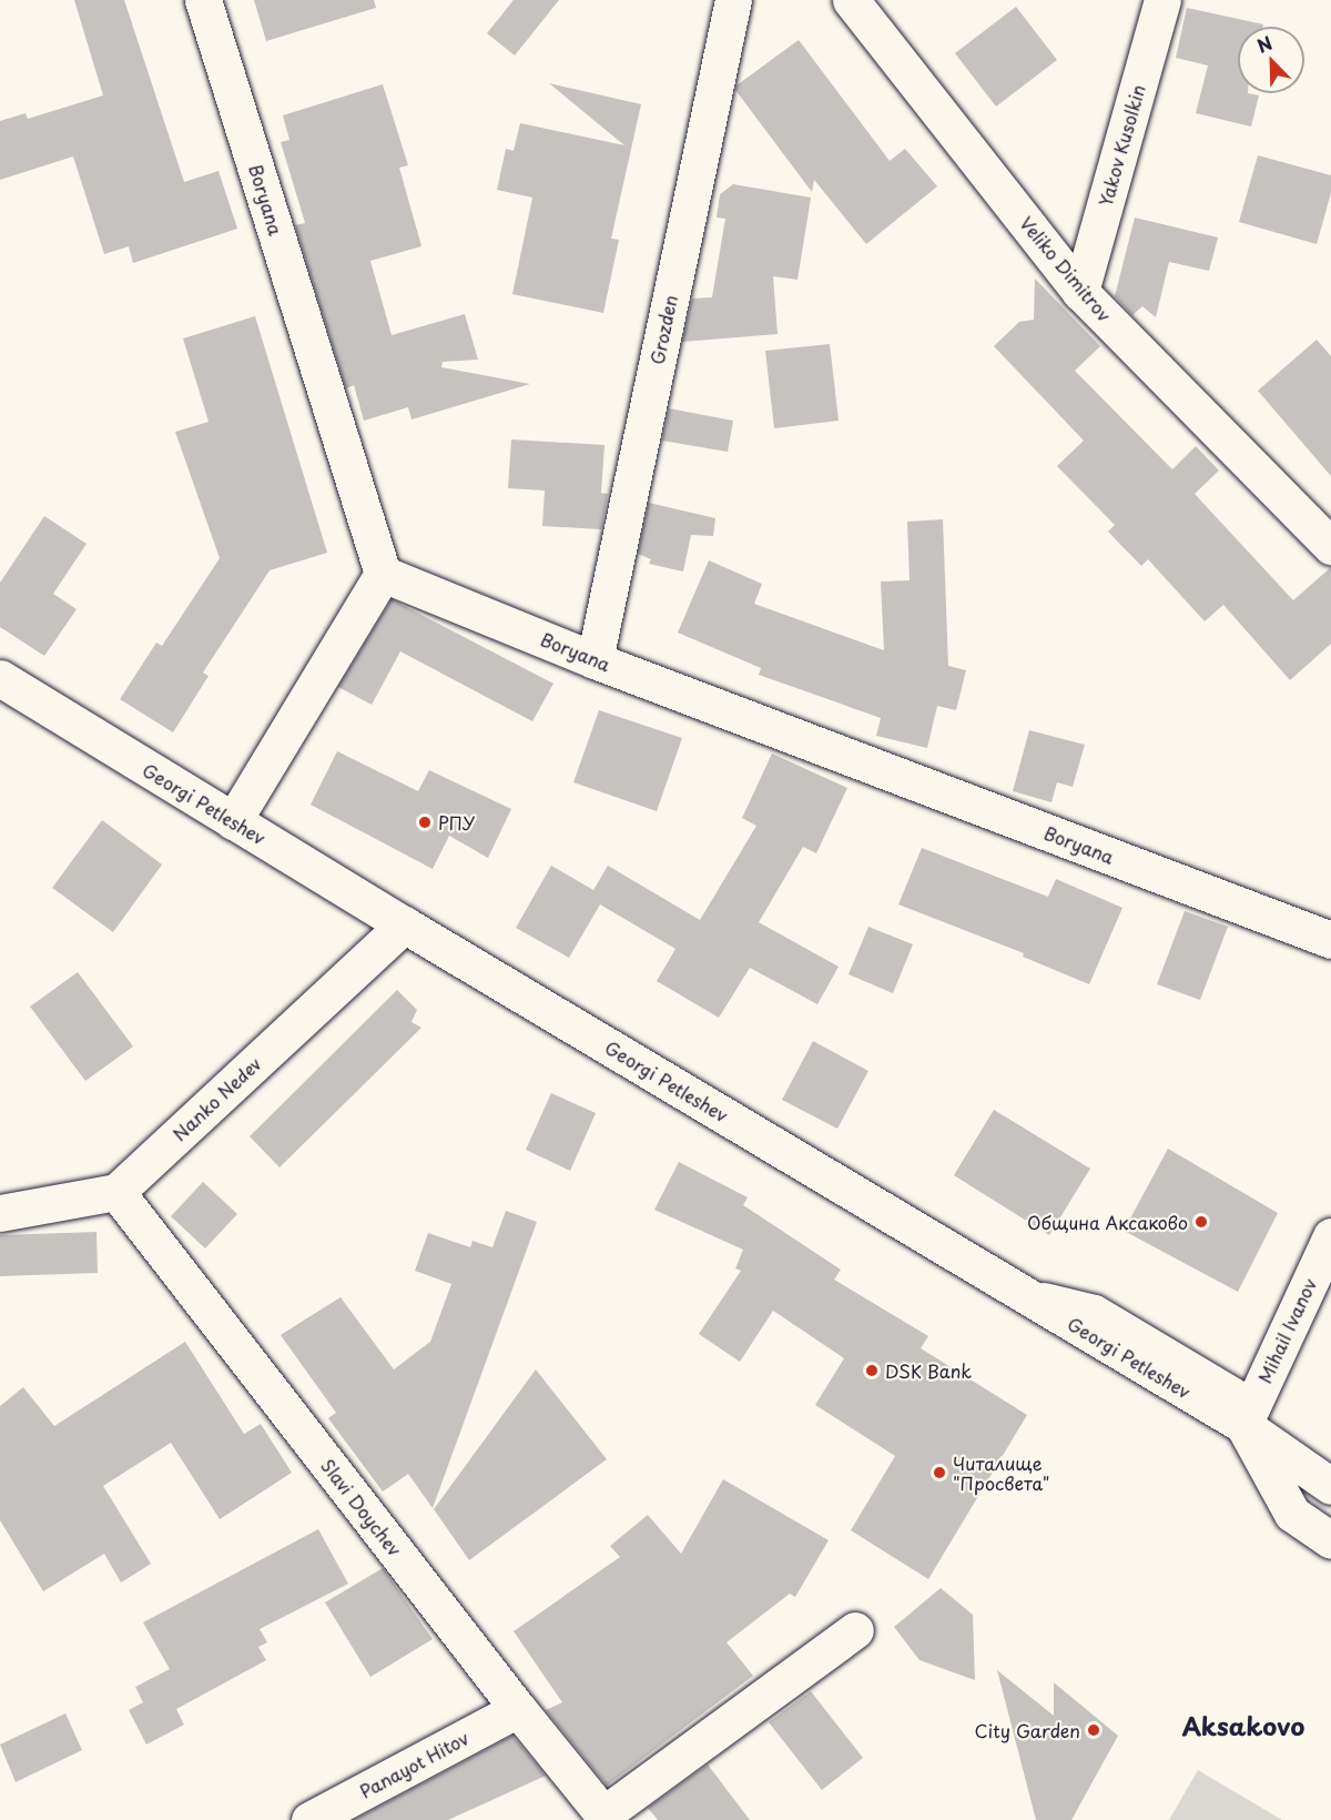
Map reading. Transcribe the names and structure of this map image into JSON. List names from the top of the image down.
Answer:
{
  "streets": {
    "street": [
      "Yakov Kusolkin",
      "Boryana",
      "Veliko Dimitrov",
      "Grozden",
      "Georgi Petleshev",
      "Nanko Nedev",
      "Mihail Ivanov",
      "Slavi Doychev",
      "Panayot Hitov"
    ]
  },
  "crossings": [
    ["Yakov Kusolkin", "Veliko Dimitrov"],
    ["Boryana", "Grozden"],
    ["Georgi Petleshev", "Nanko Nedev"],
    ["Georgi Petleshev", "Mihail Ivanov"],
    ["Nanko Nedev", "Slavi Doychev"],
    ["Slavi Doychev", "Panayot Hitov"]
  ],
  "districts": ["Aksakovo"],
  "places": [
    "РПУ",
    "Община Аксаково",
    "DSK Bank",
    "Читалище \"Просвета\"",
    "City Garden"
  ],
  "north": "top left"
}
